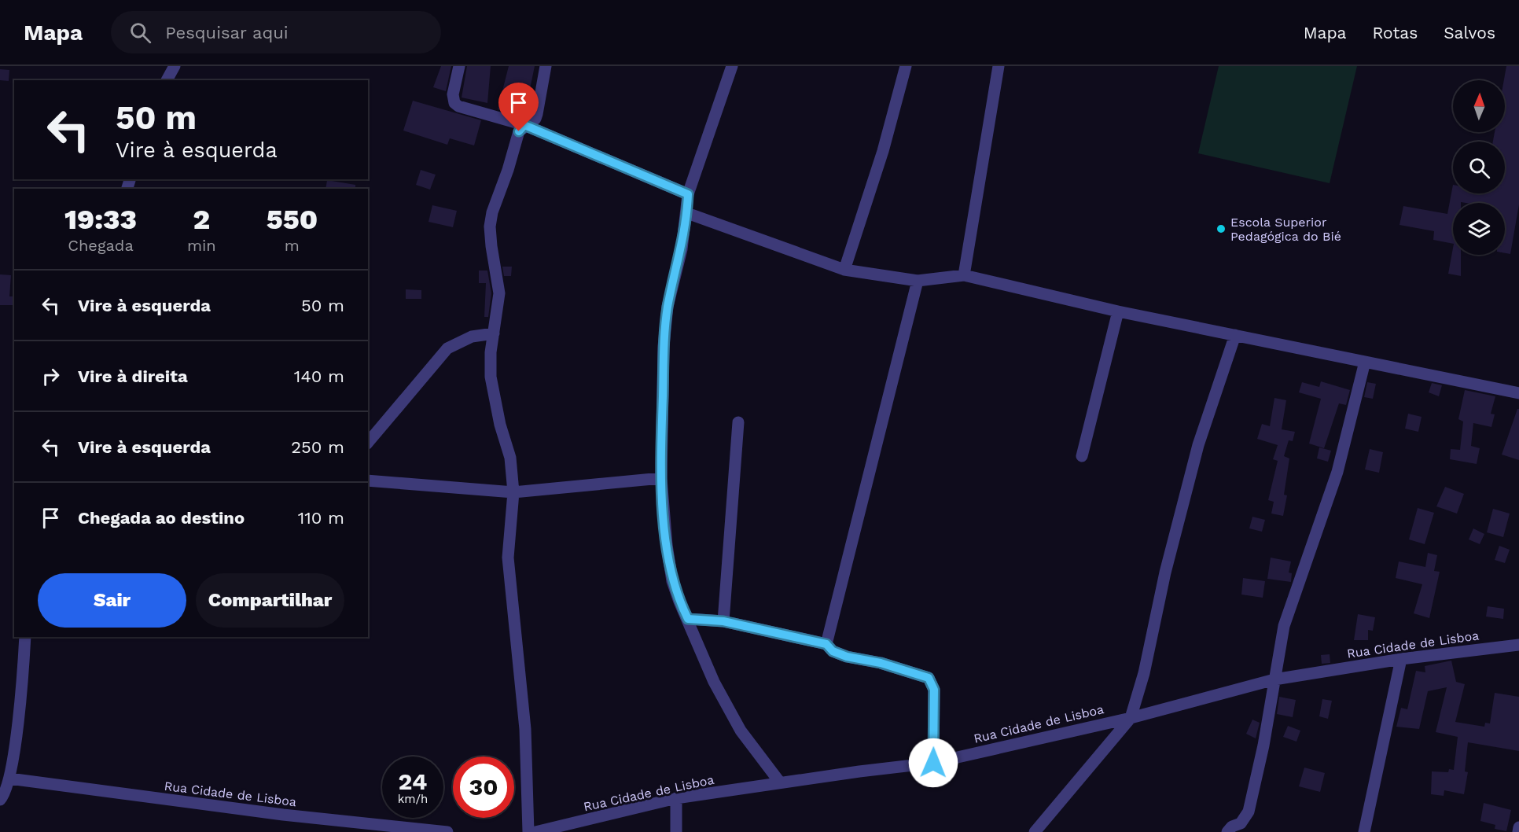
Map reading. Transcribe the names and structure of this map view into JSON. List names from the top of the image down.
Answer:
{
  "streets": {
    "street": ["Rua Cidade de Lisboa"]
  },
  "places": ["Escola Superior Pedagógica do Bié"],
  "north": "top",
  "page": {
    "header": "Mapa",
    "search": "Pesquisar aqui",
    "nav": ["Mapa", "Rotas", "Salvos"],
    "turn": ["50 m", "Vire à esquerda"],
    "eta": [
      "19:33",
      "Chegada",
      "2",
      "min",
      "550",
      "m"
    ],
    "list": [
      {
        "name": "Vire à esquerda",
        "value": "50 m"
      },
      {
        "name": "Vire à direita",
        "value": "140 m"
      },
      {
        "name": "Vire à esquerda",
        "value": "250 m"
      },
      {
        "name": "Chegada ao destino",
        "value": "110 m"
      }
    ],
    "buttons": ["Sair", "Compartilhar"],
    "speed": "24 km/h",
    "limit": "30"
  }
}
